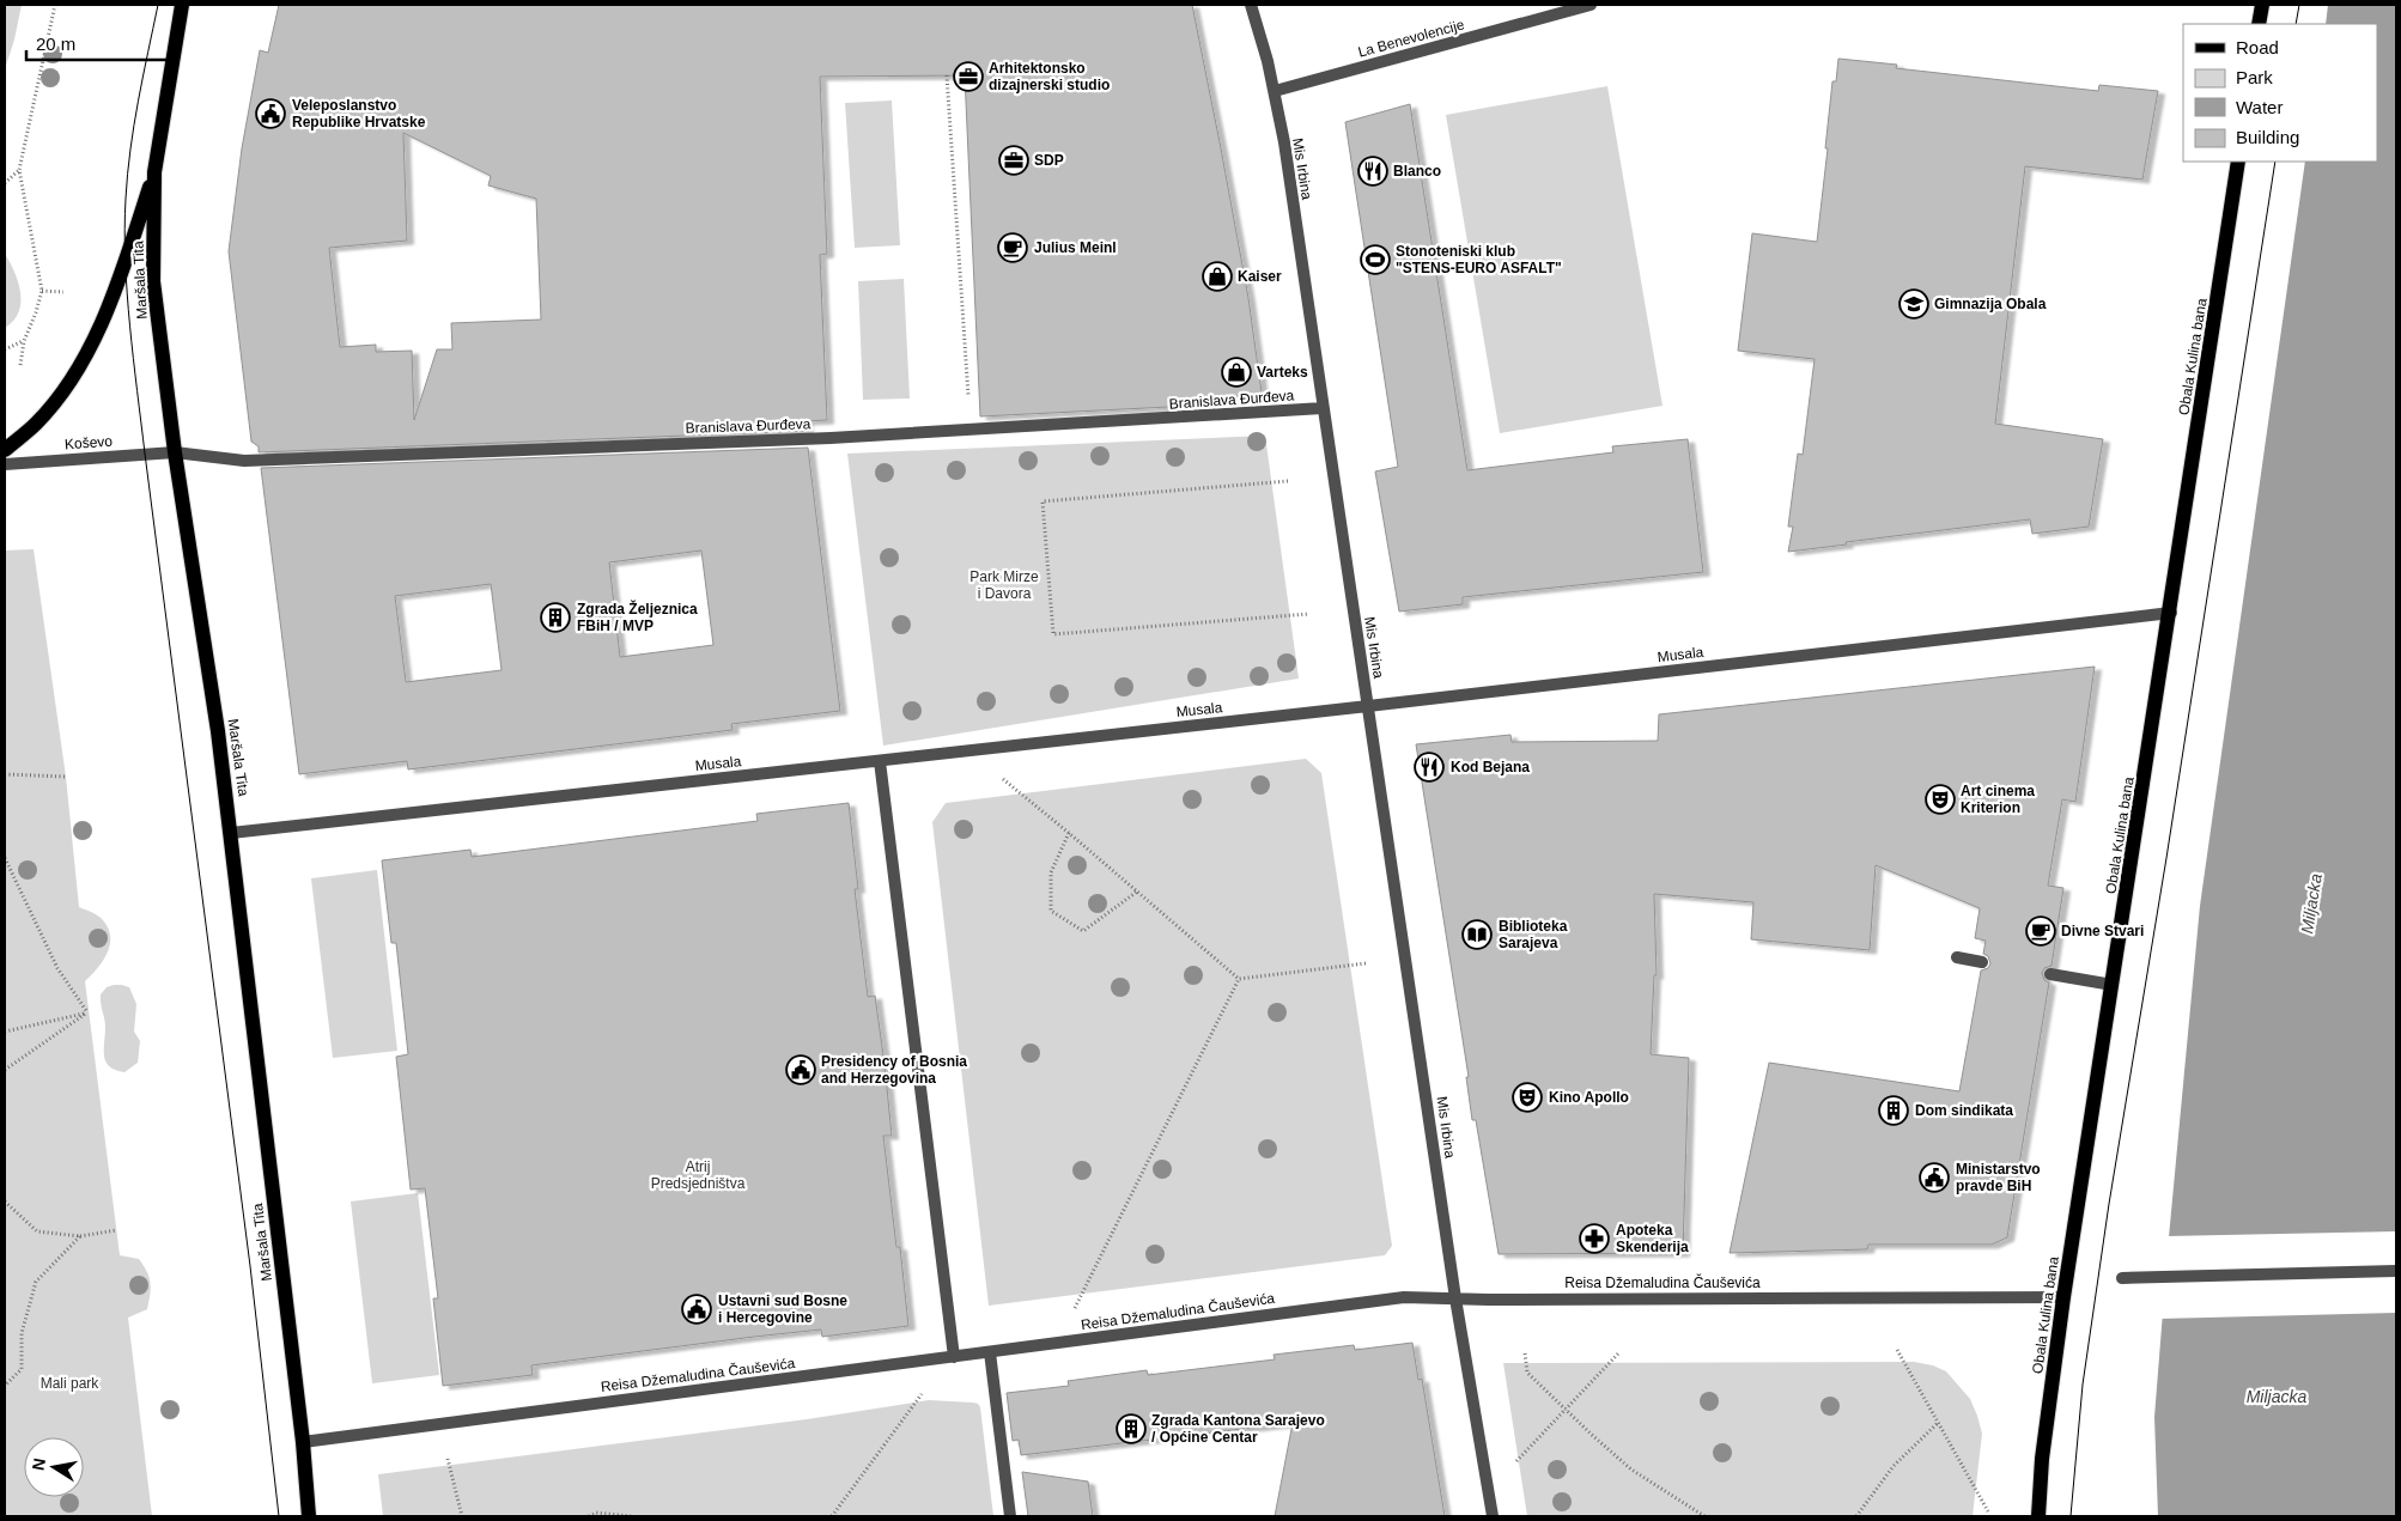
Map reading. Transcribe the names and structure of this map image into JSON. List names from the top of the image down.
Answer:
{
  "streets": {
    "main road": ["Maršala Tita", "Obala Kulina bana"],
    "street": [
      "La Benevolencije",
      "Mis Irbina",
      "Branislava Đurđeva",
      "Koševo",
      "Musala",
      "Reisa Džemaludina Čauševića"
    ]
  },
  "crossings": [
    ["La Benevolencije", "Mis Irbina"],
    ["Mis Irbina", "Branislava Đurđeva"],
    ["Mis Irbina", "Musala"],
    ["Mis Irbina", "Reisa Džemaludina Čauševića"],
    ["Maršala Tita", "Branislava Đurđeva"],
    ["Maršala Tita", "Koševo"],
    ["Maršala Tita", "Musala"],
    ["Maršala Tita", "Reisa Džemaludina Čauševića"],
    ["Obala Kulina bana", "Musala"],
    ["Obala Kulina bana", "Reisa Džemaludina Čauševića"],
    ["Branislava Đurđeva", "Koševo"]
  ],
  "water": ["Miljacka"],
  "parks": ["Park Mirze i Davora", "Atrij Predsjedništva", "Mali park"],
  "places": {
    "office": ["Arhitektonsko dizajnerski studio", "SDP"],
    "public building": [
      "Veleposlanstvo Republike Hrvatske",
      "Presidency of Bosnia and Herzegovina",
      "Ministarstvo pravde BiH",
      "Ustavni sud Bosne i Hercegovine"
    ],
    "restaurant": ["Blanco", "Kod Bejana"],
    "cafe": ["Julius Meinl", "Divne Stvari"],
    "sports": ["Stonoteniski klub \"STENS-EURO ASFALT\""],
    "shop": ["Kaiser", "Varteks"],
    "school or university": ["Gimnazija Obala"],
    "building": ["Zgrada Željeznica FBiH / MVP", "Dom sindikata", "Zgrada Kantona Sarajevo / Općine Centar"],
    "theatre": ["Art cinema Kriterion", "Kino Apollo"],
    "library": ["Biblioteka Sarajeva"],
    "pharmacy": ["Apoteka Skenderija"]
  },
  "legend": [
    "Road",
    "Park",
    "Water",
    "Building"
  ],
  "scale_bar": "20 m",
  "north": "left"
}
